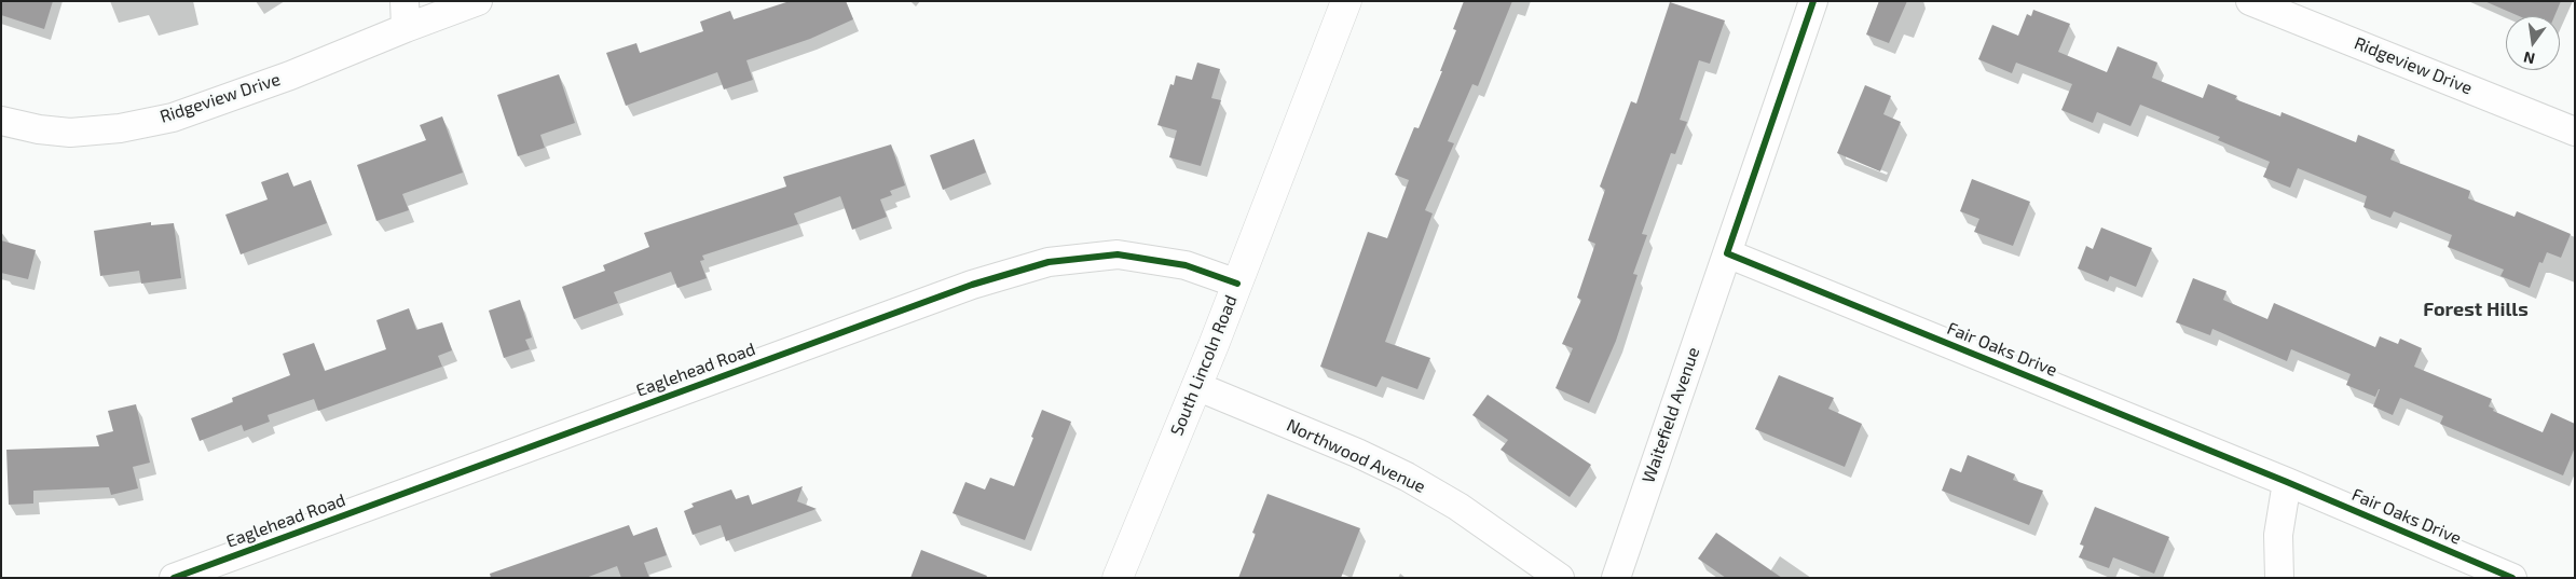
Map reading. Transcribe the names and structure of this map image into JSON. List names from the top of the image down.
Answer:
{
  "streets": {
    "street": [
      "Ridgeview Drive",
      "Fair Oaks Drive",
      "South Lincoln Road",
      "Eaglehead Road",
      "Waitefield Avenue",
      "Northwood Avenue"
    ]
  },
  "crossings": [
    ["Fair Oaks Drive", "Waitefield Avenue"],
    ["South Lincoln Road", "Eaglehead Road"],
    ["South Lincoln Road", "Northwood Avenue"]
  ],
  "districts": ["Forest Hills"],
  "north": "bottom"
}
